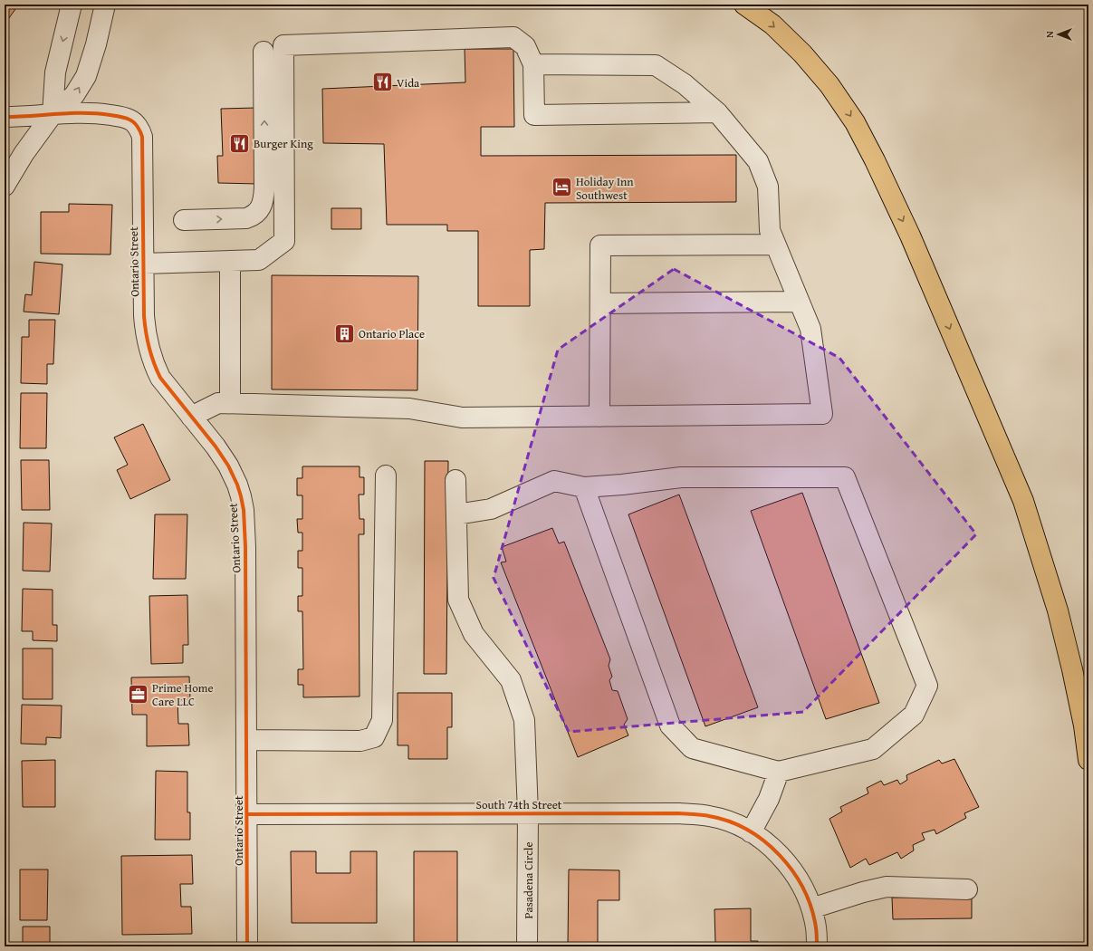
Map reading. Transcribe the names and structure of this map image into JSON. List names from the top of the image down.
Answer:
{
  "streets": {
    "street": ["Ontario Street", "South 74th Street", "Pasadena Circle"]
  },
  "crossings": [
    ["Ontario Street", "South 74th Street"],
    ["South 74th Street", "Pasadena Circle"]
  ],
  "places": {
    "restaurant": ["Vida", "Burger King"],
    "hotel": ["Holiday Inn Southwest"],
    "building": ["Ontario Place"],
    "office": ["Prime Home Care LLC"]
  },
  "north": "left"
}
